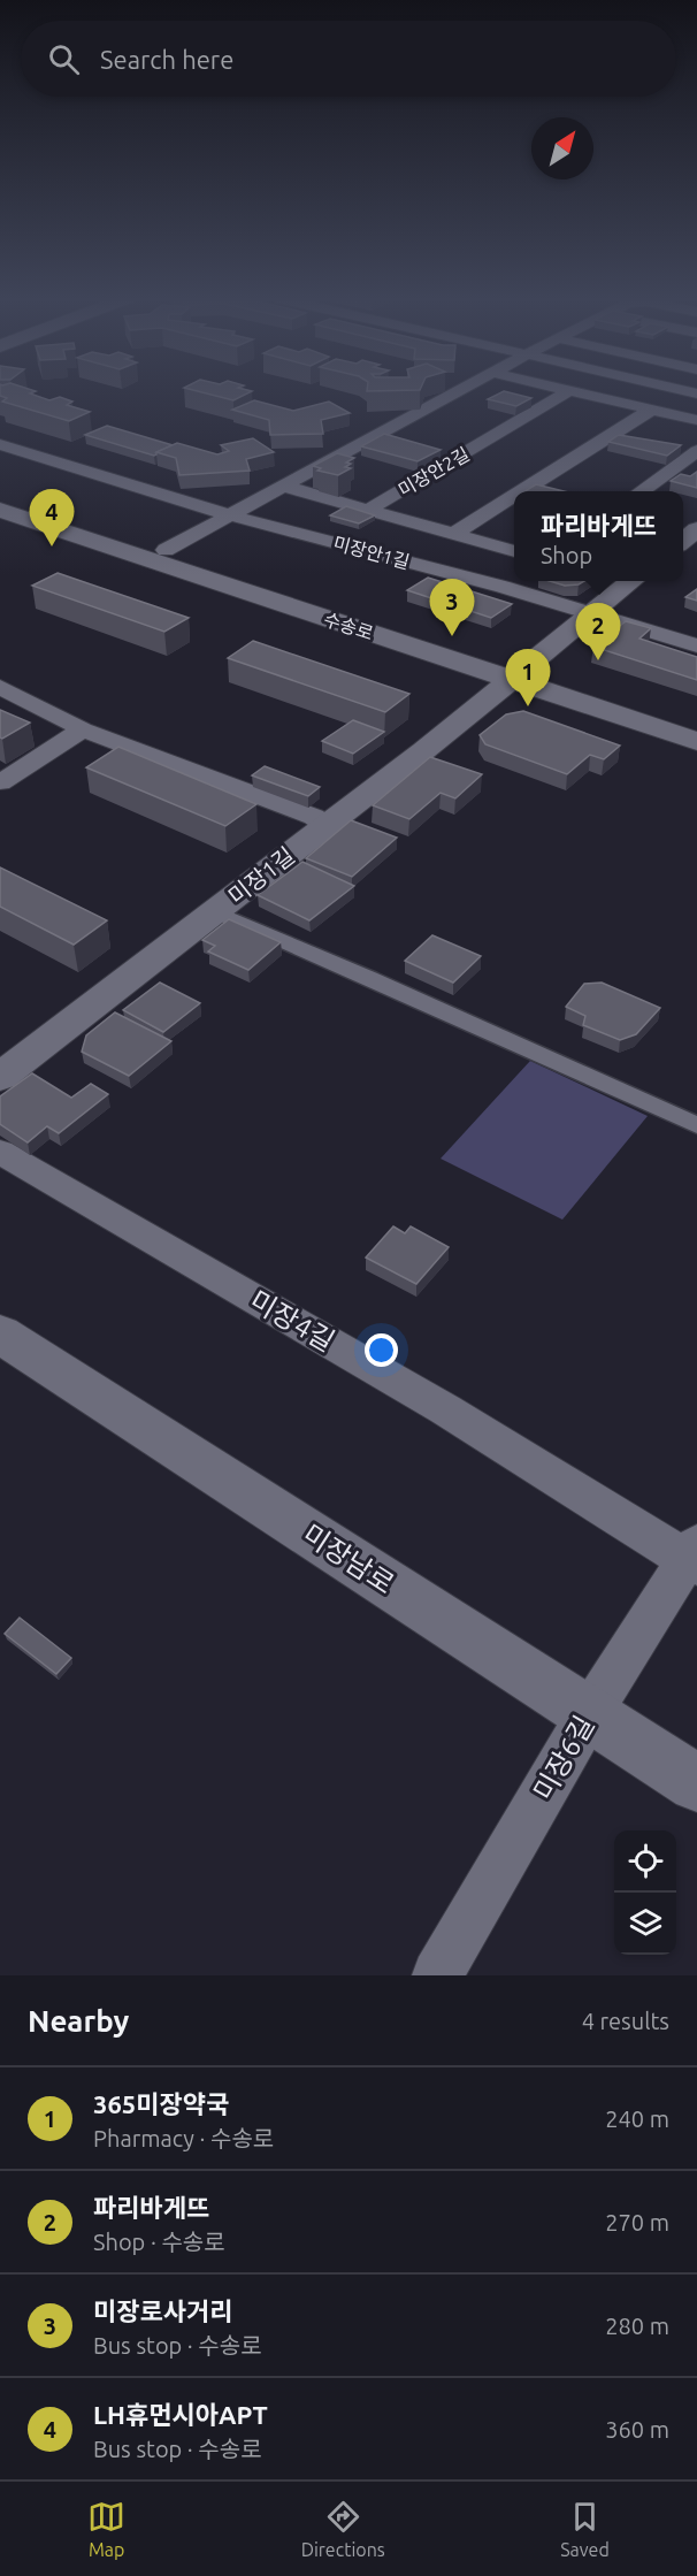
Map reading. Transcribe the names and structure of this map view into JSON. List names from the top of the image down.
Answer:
{
  "streets": {
    "street": [
      "미장안2길",
      "미장안1길",
      "수송로",
      "미장1길",
      "미장4길",
      "미장남로",
      "미장6길"
    ]
  },
  "crossings": [
    ["미장안1길", "미장1길"],
    ["수송로", "미장1길"],
    ["미장4길", "미장6길"],
    ["미장남로", "미장6길"]
  ],
  "north": "top right",
  "page": {
    "search": "Search here",
    "pins": [
      "4",
      "3",
      "2",
      "1"
    ],
    "popup": ["파리바게뜨", "Shop"],
    "heading": ["Nearby", "4 results"],
    "list": [
      {
        "mark": "1",
        "name": "365미장약국",
        "note": "Pharmacy · 수송로",
        "value": "240 m"
      },
      {
        "mark": "2",
        "name": "파리바게뜨",
        "note": "Shop · 수송로",
        "value": "270 m"
      },
      {
        "mark": "3",
        "name": "미장로사거리",
        "note": "Bus stop · 수송로",
        "value": "280 m"
      },
      {
        "mark": "4",
        "name": "LH휴먼시아APT",
        "note": "Bus stop · 수송로",
        "value": "360 m"
      }
    ],
    "nav": ["Map", "Directions", "Saved"]
  }
}
